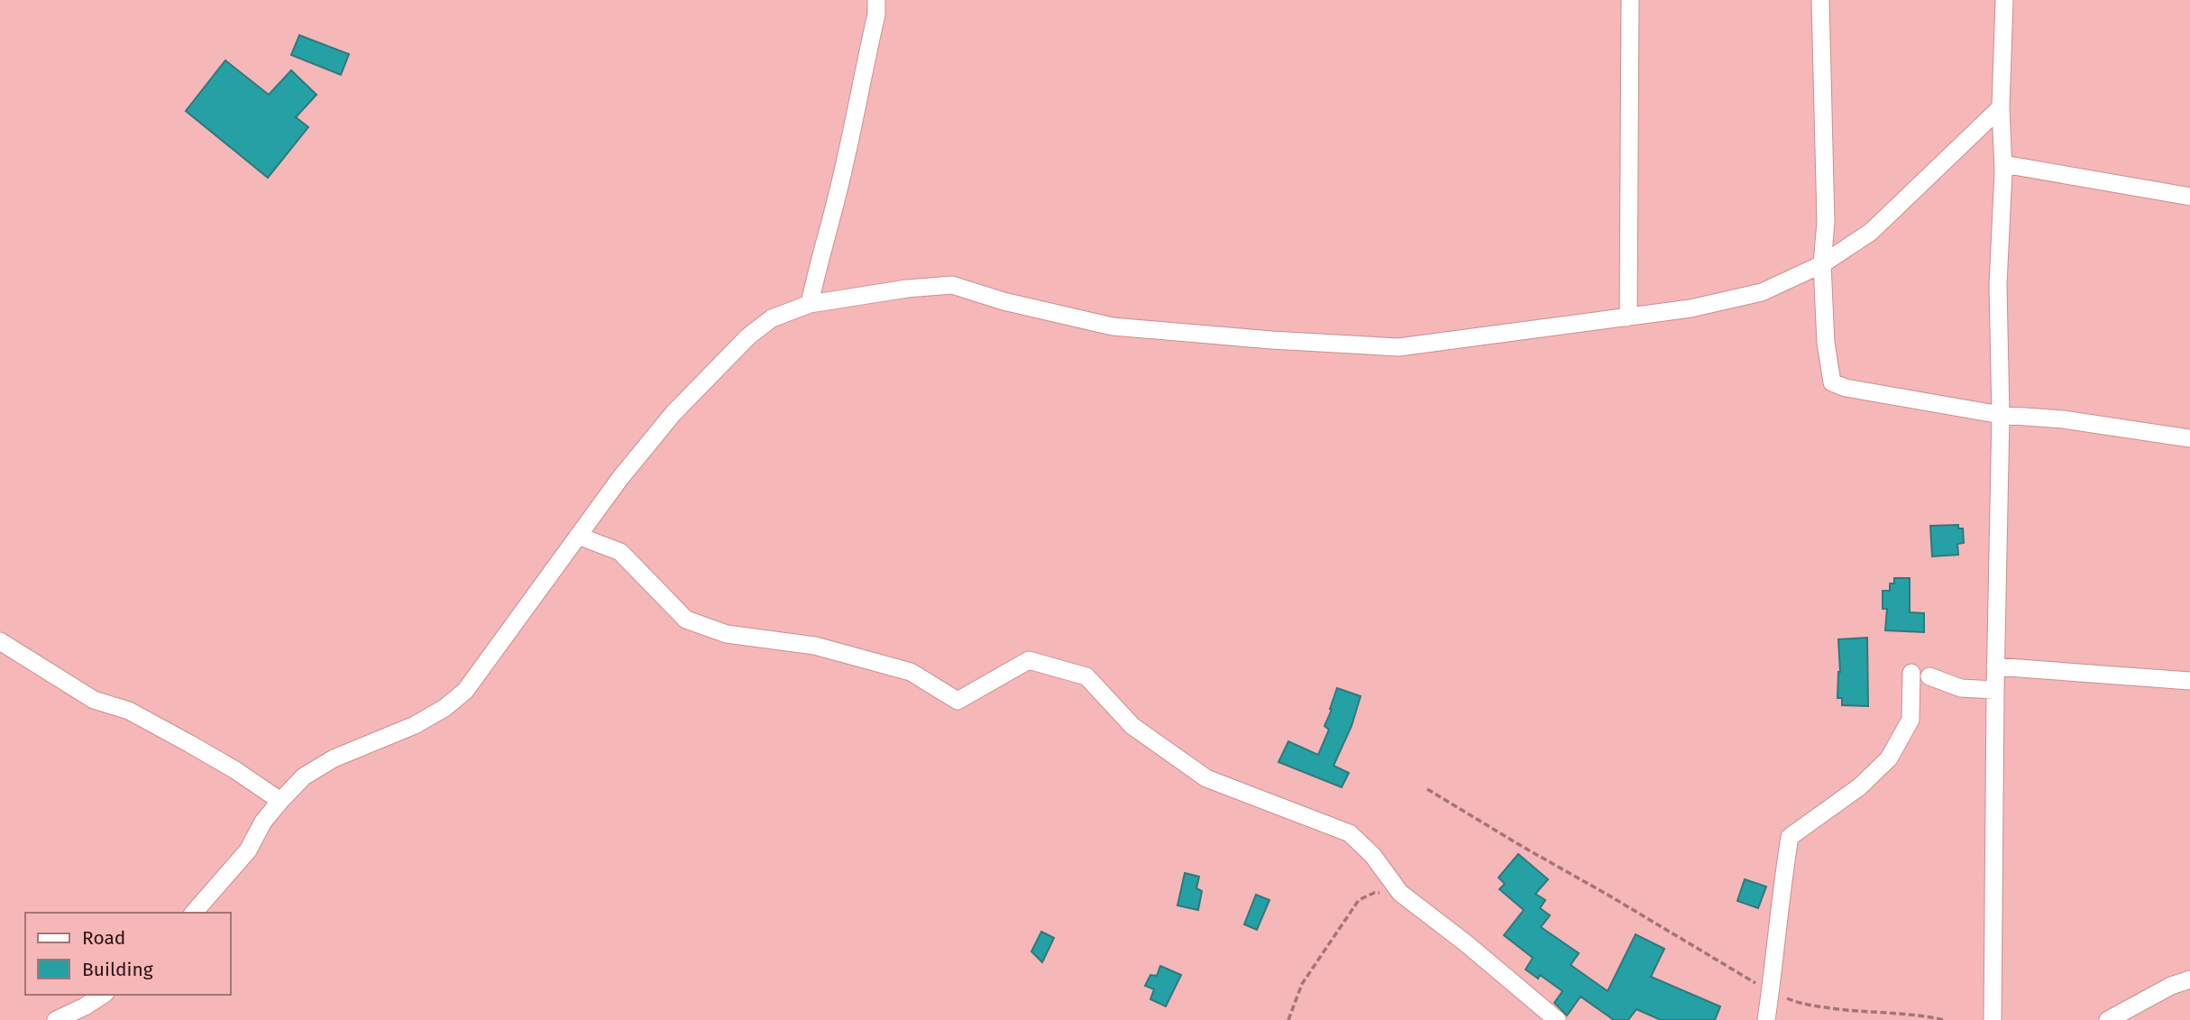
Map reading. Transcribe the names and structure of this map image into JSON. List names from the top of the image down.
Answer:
{
  "legend": ["Road", "Building"]
}
